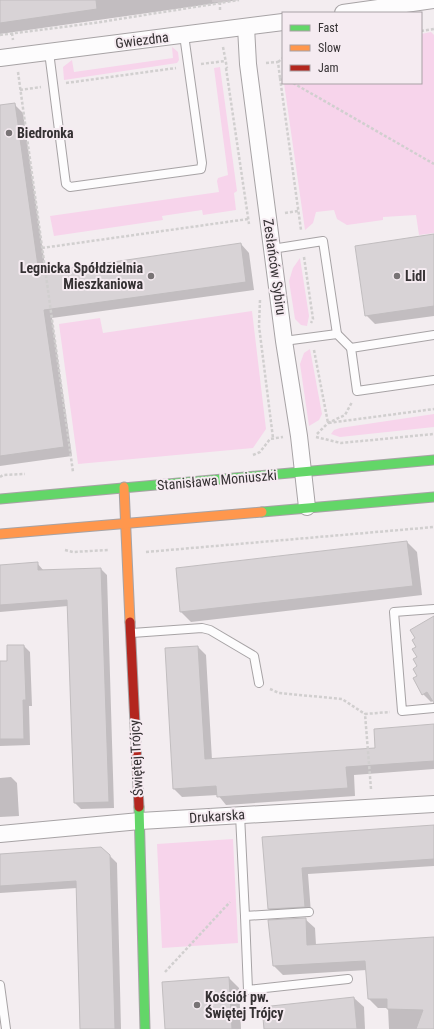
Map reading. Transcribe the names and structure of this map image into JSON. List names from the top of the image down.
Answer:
{
  "streets": {
    "street": [
      "Gwiezdna",
      "Zesłańców Sybiru",
      "Stanisława Moniuszki",
      "Świętej Trójcy",
      "Drukarska"
    ]
  },
  "crossings": [
    ["Gwiezdna", "Zesłańców Sybiru"],
    ["Zesłańców Sybiru", "Stanisława Moniuszki"],
    ["Stanisława Moniuszki", "Świętej Trójcy"],
    ["Świętej Trójcy", "Drukarska"]
  ],
  "places": [
    "Biedronka",
    "Legnicka Spółdzielnia Mieszkaniowa",
    "Lidl",
    "Kościół pw. Świętej Trójcy"
  ],
  "legend": ["Fast", "Slow", "Jam"]
}
